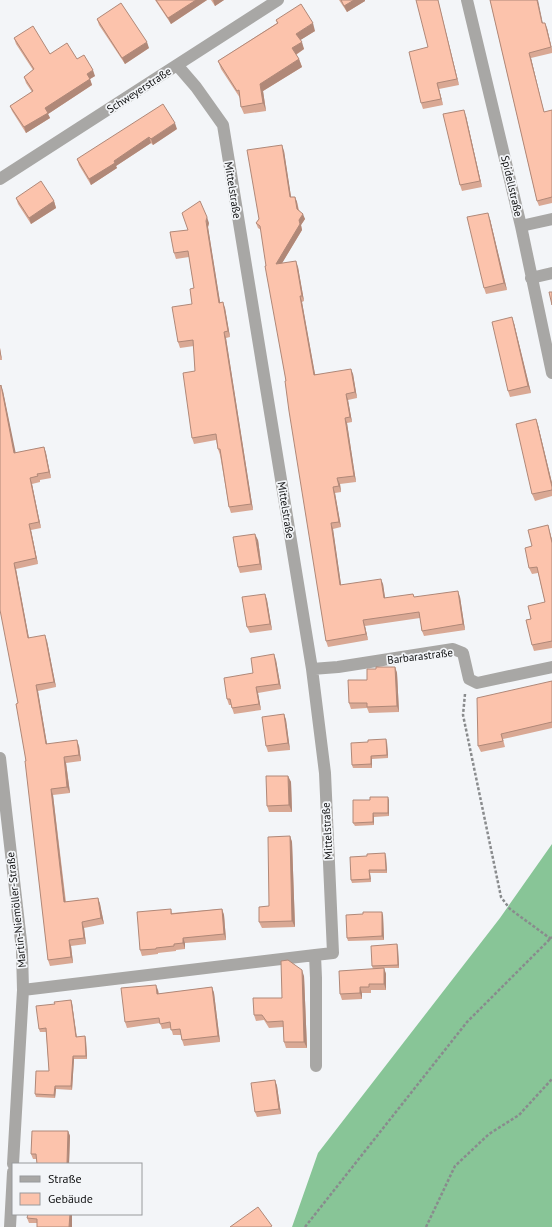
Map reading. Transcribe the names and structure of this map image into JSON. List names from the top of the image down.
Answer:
{
  "streets": {
    "street": [
      "Schweyerstraße",
      "Spidellstraße",
      "Mittelstraße",
      "Barbarastraße",
      "Martin-Niemöller-Straße"
    ]
  },
  "crossings": [
    ["Schweyerstraße", "Mittelstraße"],
    ["Mittelstraße", "Barbarastraße"],
    ["Mittelstraße", "Martin-Niemöller-Straße"]
  ],
  "legend": ["Straße", "Gebäude"]
}
